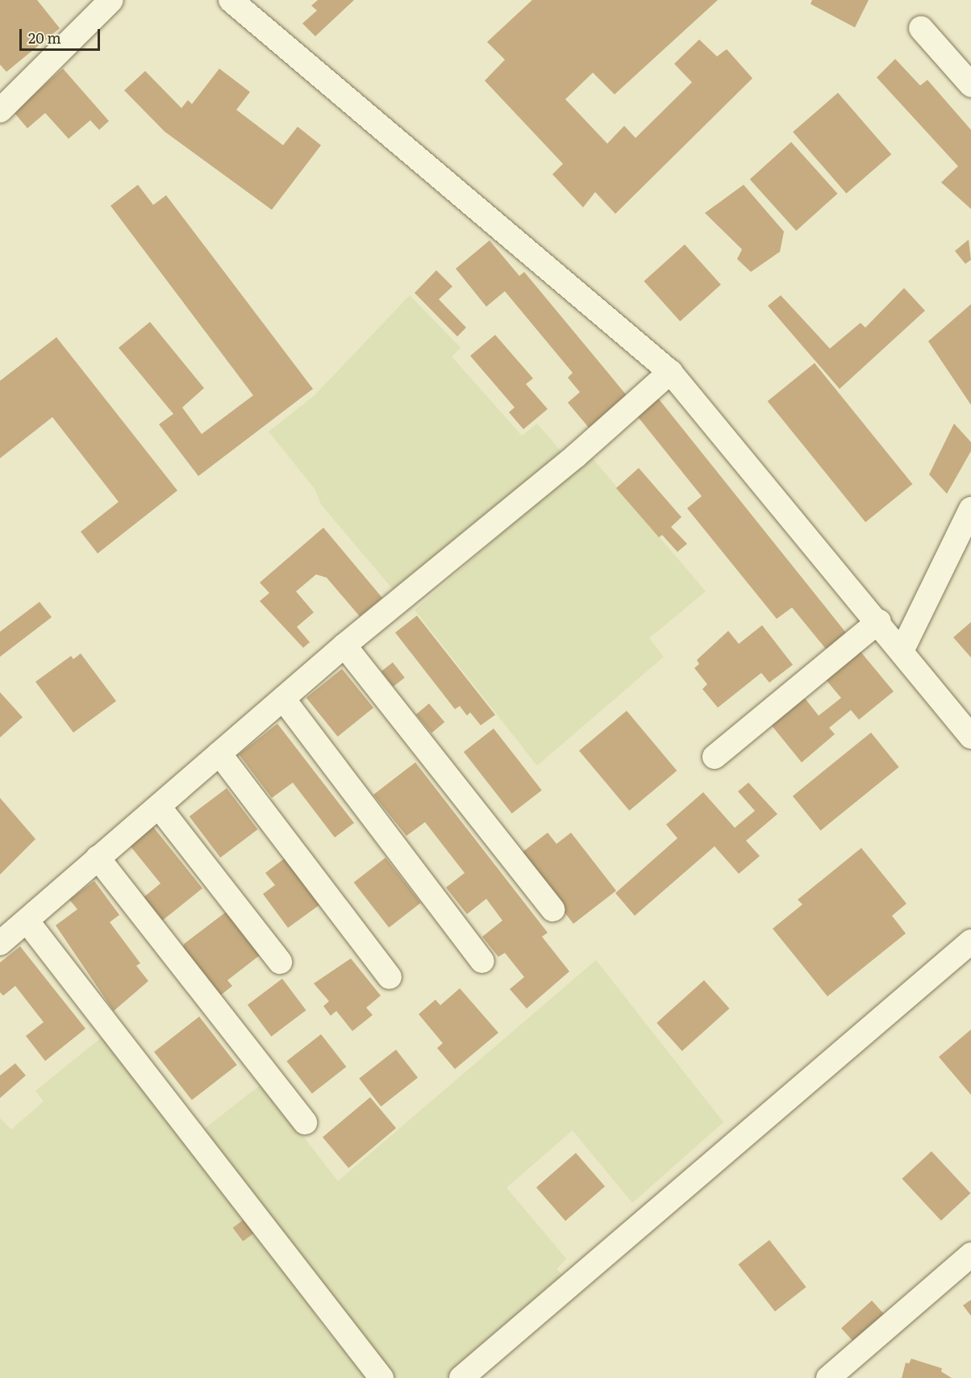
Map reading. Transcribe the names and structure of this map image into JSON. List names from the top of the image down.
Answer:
{
  "scale_bar": "20 m"
}
